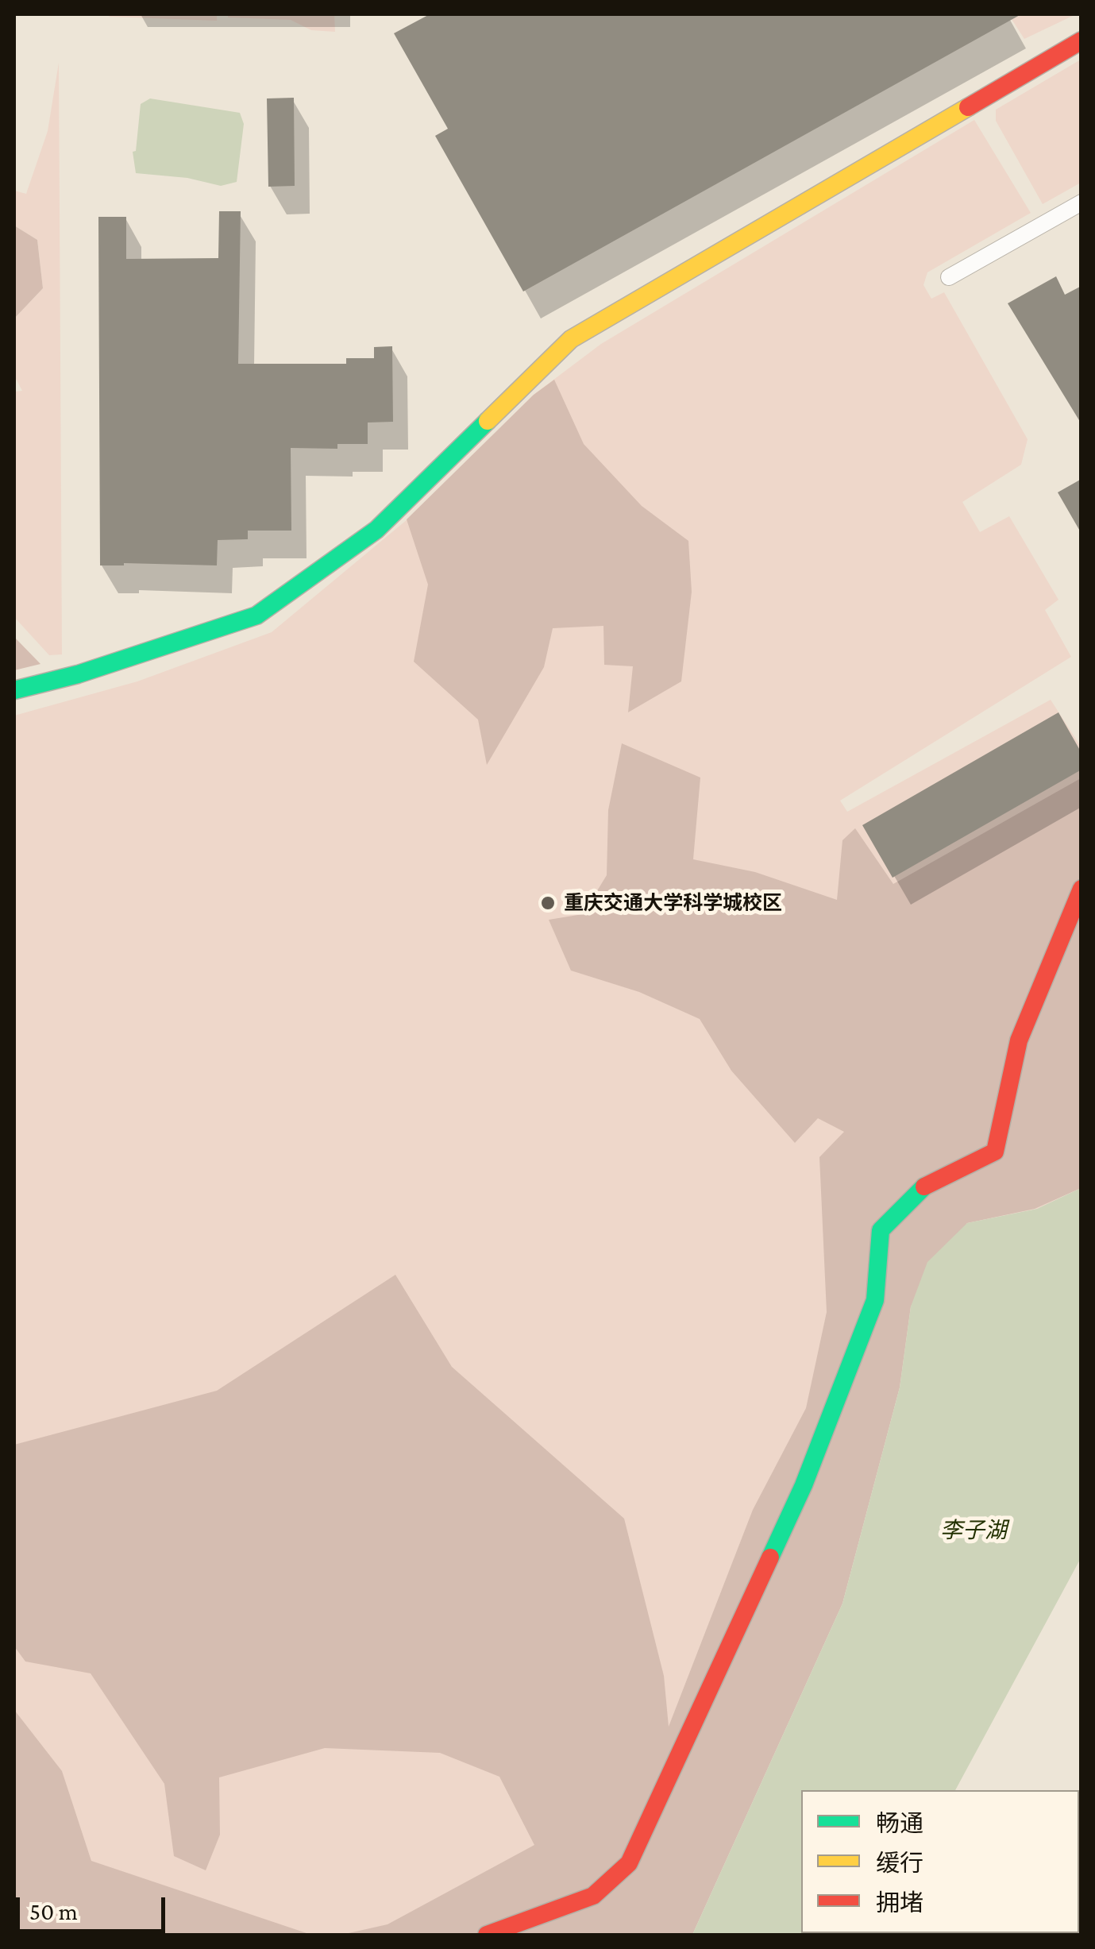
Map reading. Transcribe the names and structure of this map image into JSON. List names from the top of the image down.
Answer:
{
  "water": ["李子湖"],
  "places": ["重庆交通大学科学城校区"],
  "legend": ["畅通", "缓行", "拥堵"],
  "scale_bar": "50 m"
}
